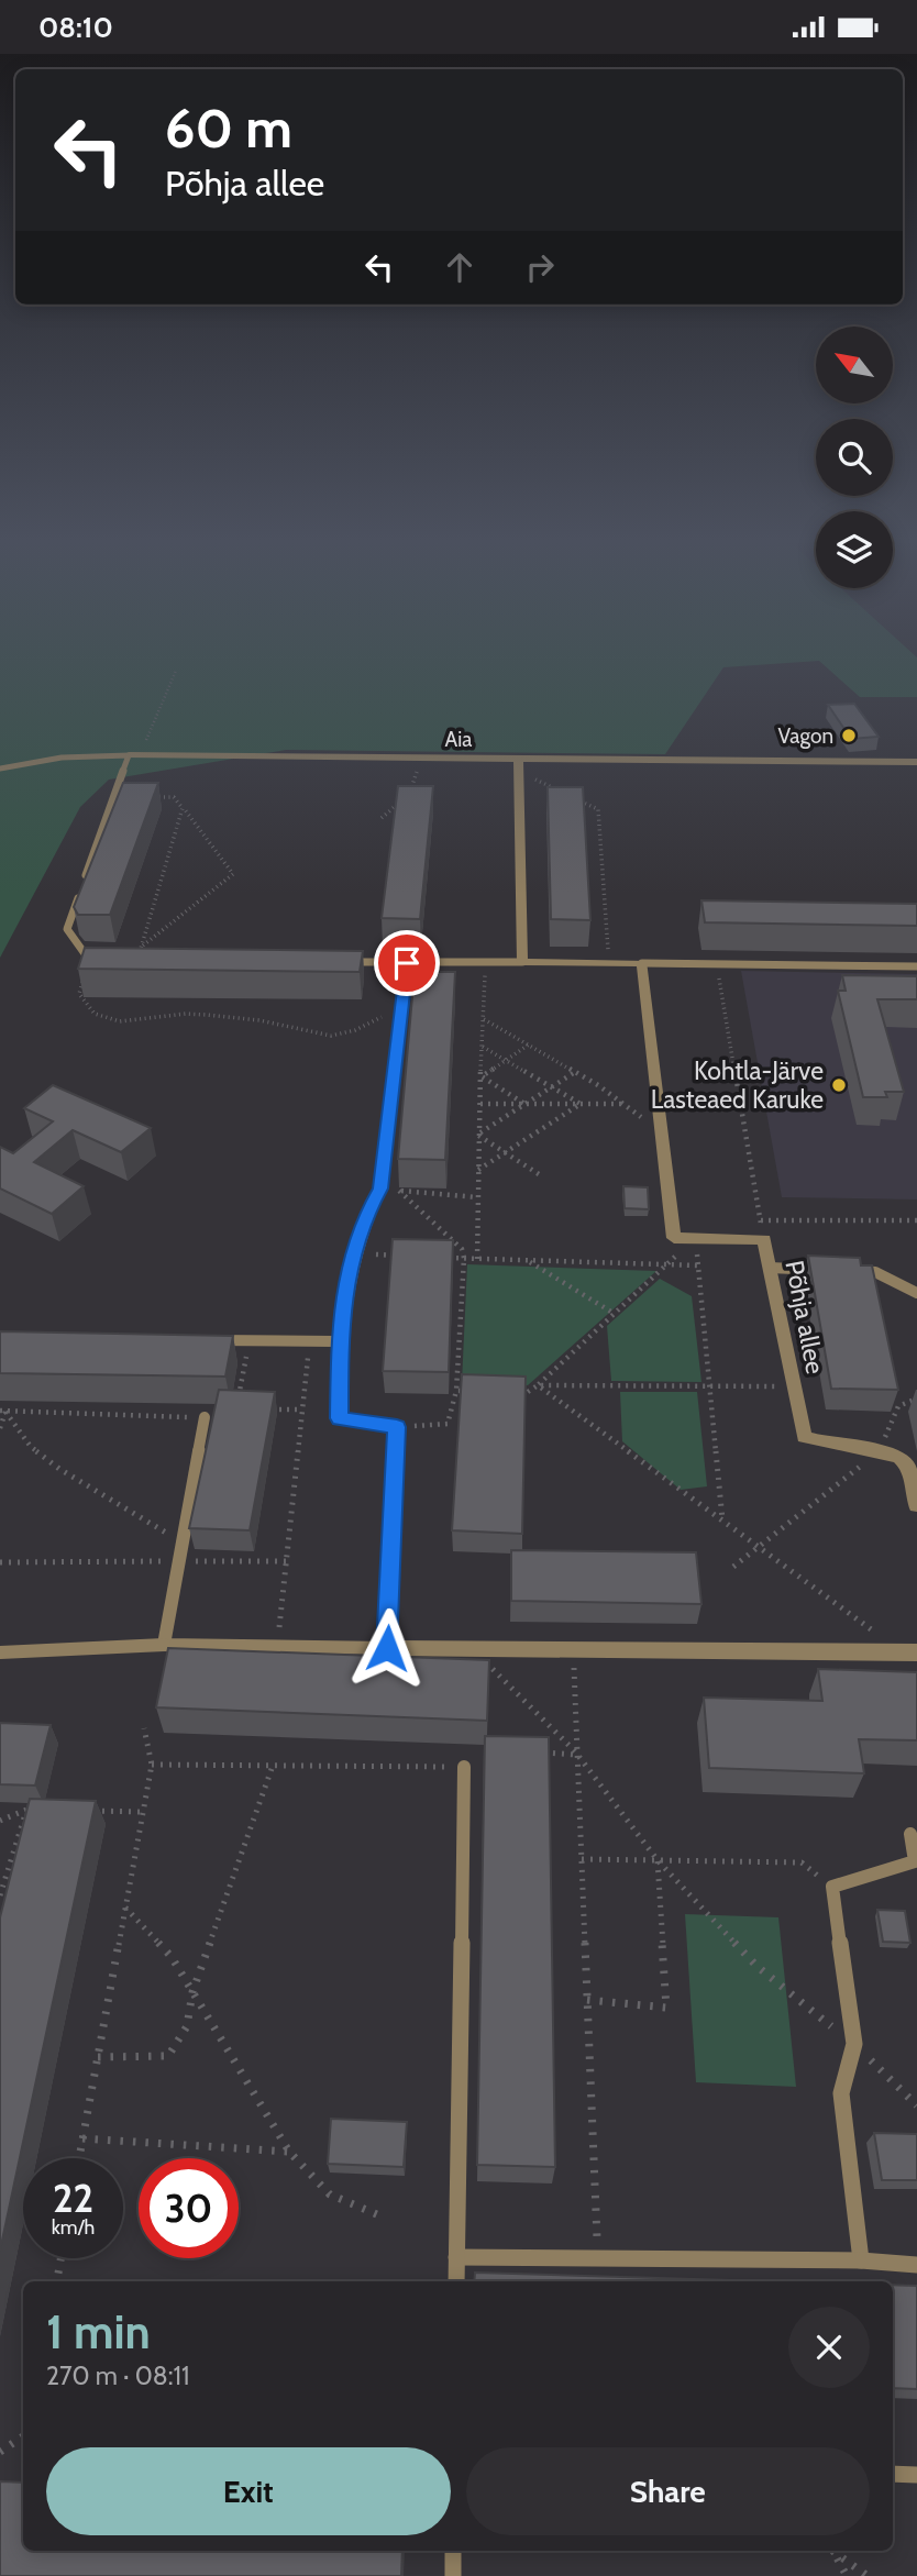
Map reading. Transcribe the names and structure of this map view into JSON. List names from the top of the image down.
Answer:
{
  "streets": {
    "street": ["Aia", "Põhja allee"]
  },
  "places": ["Vagon", "Kohtla-Järve Lasteaed Karuke"],
  "north": "top left",
  "page": {
    "status": "08:10",
    "turn": ["60 m", "Põhja allee"],
    "speed": "22 km/h",
    "limit": "30",
    "heading": ["1 min", "270 m · 08:11"],
    "buttons": ["Exit", "Share"]
  }
}
